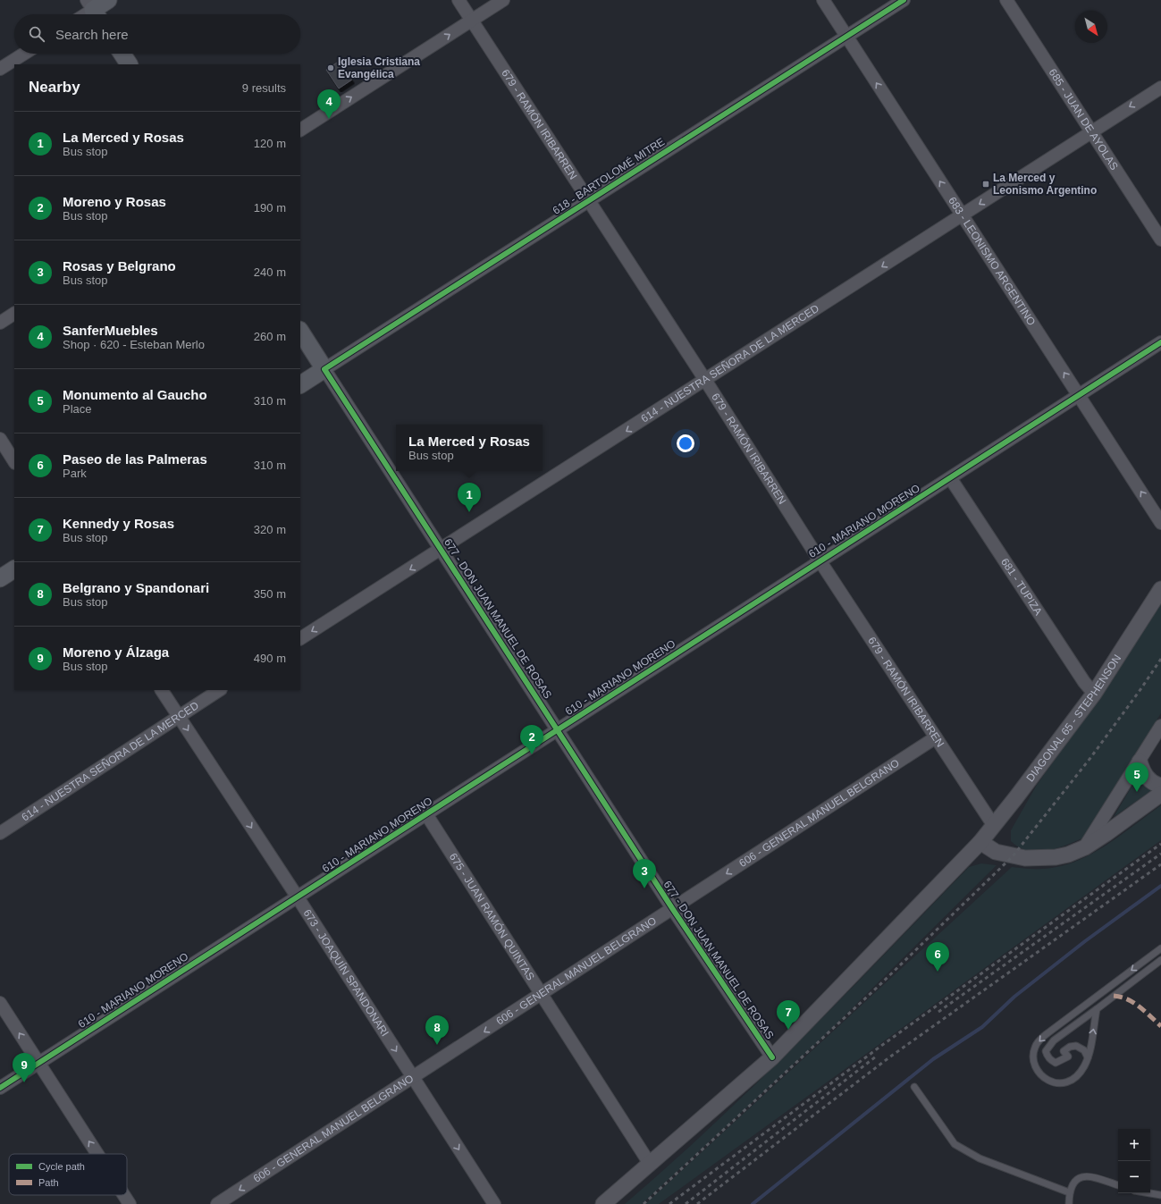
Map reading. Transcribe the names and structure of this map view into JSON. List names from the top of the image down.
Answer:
{
  "streets": {
    "main road": ["677 - DON JUAN MANUEL DE ROSAS"],
    "street": [
      "685 - JUAN DE AYOLAS",
      "679 - RAMÓN IRIBARREN",
      "618 - BARTOLOMÉ MITRE",
      "683 - LEONISMO ARGENTINO",
      "614 - NUESTRA SEÑORA DE LA MERCED",
      "610 - MARIANO MORENO",
      "681 - TUPIZA",
      "DIAGONAL 65 - STEPHENSON",
      "606 - GENERAL MANUEL BELGRANO",
      "675 - JUAN RAMÓN QUINTAS",
      "673 - JOAQUÍN SPANDONARI"
    ]
  },
  "crossings": [
    ["685 - JUAN DE AYOLAS", "614 - NUESTRA SEÑORA DE LA MERCED"],
    ["679 - RAMÓN IRIBARREN", "618 - BARTOLOMÉ MITRE"],
    ["679 - RAMÓN IRIBARREN", "614 - NUESTRA SEÑORA DE LA MERCED"],
    ["679 - RAMÓN IRIBARREN", "610 - MARIANO MORENO"],
    ["679 - RAMÓN IRIBARREN", "DIAGONAL 65 - STEPHENSON"],
    ["679 - RAMÓN IRIBARREN", "606 - GENERAL MANUEL BELGRANO"],
    ["618 - BARTOLOMÉ MITRE", "683 - LEONISMO ARGENTINO"],
    ["618 - BARTOLOMÉ MITRE", "677 - DON JUAN MANUEL DE ROSAS"],
    ["683 - LEONISMO ARGENTINO", "614 - NUESTRA SEÑORA DE LA MERCED"],
    ["683 - LEONISMO ARGENTINO", "610 - MARIANO MORENO"],
    ["614 - NUESTRA SEÑORA DE LA MERCED", "677 - DON JUAN MANUEL DE ROSAS"],
    ["614 - NUESTRA SEÑORA DE LA MERCED", "673 - JOAQUÍN SPANDONARI"],
    ["610 - MARIANO MORENO", "681 - TUPIZA"],
    ["610 - MARIANO MORENO", "677 - DON JUAN MANUEL DE ROSAS"],
    ["610 - MARIANO MORENO", "675 - JUAN RAMÓN QUINTAS"],
    ["610 - MARIANO MORENO", "673 - JOAQUÍN SPANDONARI"],
    ["681 - TUPIZA", "DIAGONAL 65 - STEPHENSON"],
    ["677 - DON JUAN MANUEL DE ROSAS", "DIAGONAL 65 - STEPHENSON"],
    ["677 - DON JUAN MANUEL DE ROSAS", "606 - GENERAL MANUEL BELGRANO"],
    ["DIAGONAL 65 - STEPHENSON", "675 - JUAN RAMÓN QUINTAS"],
    ["606 - GENERAL MANUEL BELGRANO", "675 - JUAN RAMÓN QUINTAS"],
    ["606 - GENERAL MANUEL BELGRANO", "673 - JOAQUÍN SPANDONARI"]
  ],
  "one_way": [
    "683 - LEONISMO ARGENTINO",
    "614 - NUESTRA SEÑORA DE LA MERCED",
    "606 - GENERAL MANUEL BELGRANO",
    "673 - JOAQUÍN SPANDONARI"
  ],
  "places": {
    "other": ["Iglesia Cristiana Evangélica"],
    "transit": ["La Merced y Leonismo Argentino"]
  },
  "legend": ["Cycle path", "Path"],
  "north": "bottom right",
  "page": {
    "search": "Search here",
    "heading": ["Nearby", "9 results"],
    "pins": [
      "4",
      "1",
      "2",
      "5",
      "3",
      "6",
      "7",
      "8",
      "9"
    ],
    "list": [
      {
        "mark": "1",
        "name": "La Merced y Rosas",
        "note": "Bus stop",
        "value": "120 m"
      },
      {
        "mark": "2",
        "name": "Moreno y Rosas",
        "note": "Bus stop",
        "value": "190 m"
      },
      {
        "mark": "3",
        "name": "Rosas y Belgrano",
        "note": "Bus stop",
        "value": "240 m"
      },
      {
        "mark": "4",
        "name": "SanferMuebles",
        "note": "Shop · 620 - Esteban Merlo",
        "value": "260 m"
      },
      {
        "mark": "5",
        "name": "Monumento al Gaucho",
        "note": "Place",
        "value": "310 m"
      },
      {
        "mark": "6",
        "name": "Paseo de las Palmeras",
        "note": "Park",
        "value": "310 m"
      },
      {
        "mark": "7",
        "name": "Kennedy y Rosas",
        "note": "Bus stop",
        "value": "320 m"
      },
      {
        "mark": "8",
        "name": "Belgrano y Spandonari",
        "note": "Bus stop",
        "value": "350 m"
      },
      {
        "mark": "9",
        "name": "Moreno y Álzaga",
        "note": "Bus stop",
        "value": "490 m"
      }
    ],
    "popup": ["La Merced y Rosas", "Bus stop"],
    "map_buttons": ["+", "−"]
  }
}
